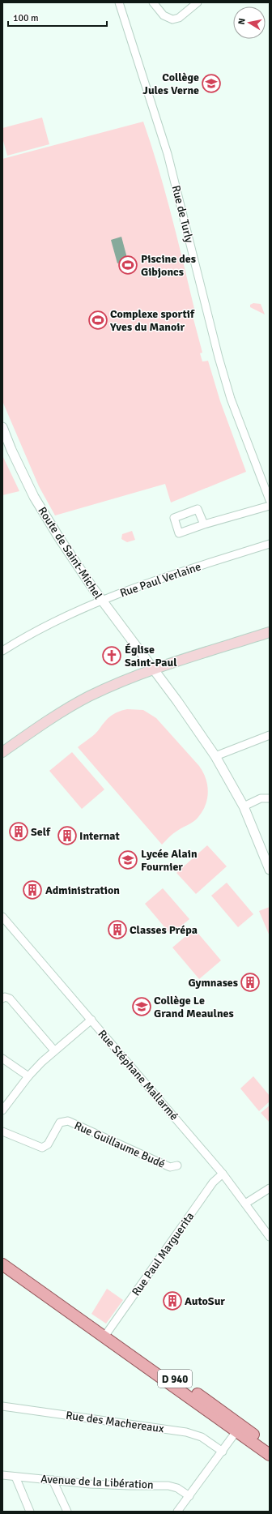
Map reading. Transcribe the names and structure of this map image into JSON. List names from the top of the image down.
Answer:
{
  "streets": {
    "main road": ["D 940"],
    "street": [
      "Rue de Turly",
      "Route de Saint-Michel",
      "Rue Paul Verlaine",
      "Rue Stéphane Mallarmé",
      "Rue Guillaume Budé",
      "Rue Paul Marguerita",
      "Rue des Machereaux",
      "Avenue de la Libération"
    ]
  },
  "crossings": [
    ["Route de Saint-Michel", "Rue Paul Verlaine"],
    ["Rue Stéphane Mallarmé", "Rue Paul Marguerita"],
    ["Rue Paul Marguerita", "D 940"]
  ],
  "places": {
    "school or university": ["Collège Jules Verne", "Lycée Alain Fournier", "Collège Le Grand Meaulnes"],
    "sports": ["Piscine des Gibjoncs", "Complexe sportif Yves du Manoir"],
    "church": ["Église Saint-Paul"],
    "building": [
      "Self",
      "Internat",
      "Administration",
      "Classes Prépa",
      "Gymnases",
      "AutoSur"
    ]
  },
  "scale_bar": "100 m",
  "north": "left"
}
